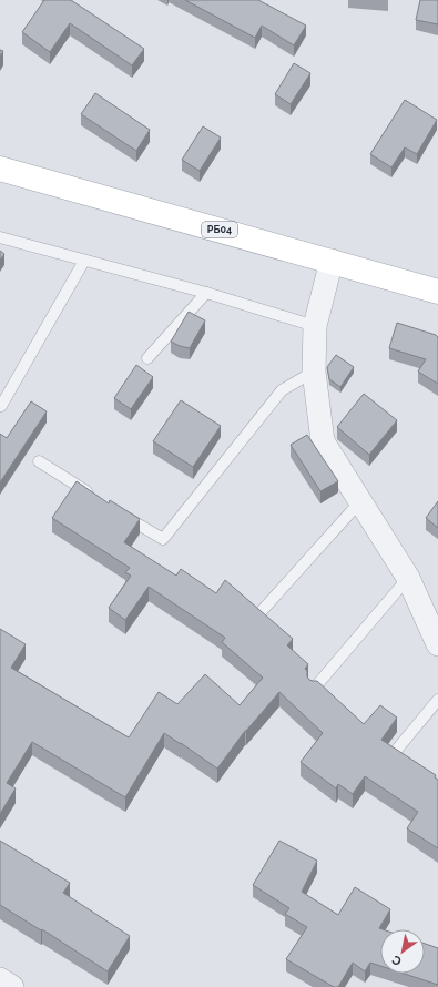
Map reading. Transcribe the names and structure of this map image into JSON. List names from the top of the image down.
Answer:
{
  "streets": {
    "main road": ["РБ04"]
  },
  "north": "bottom left"
}
